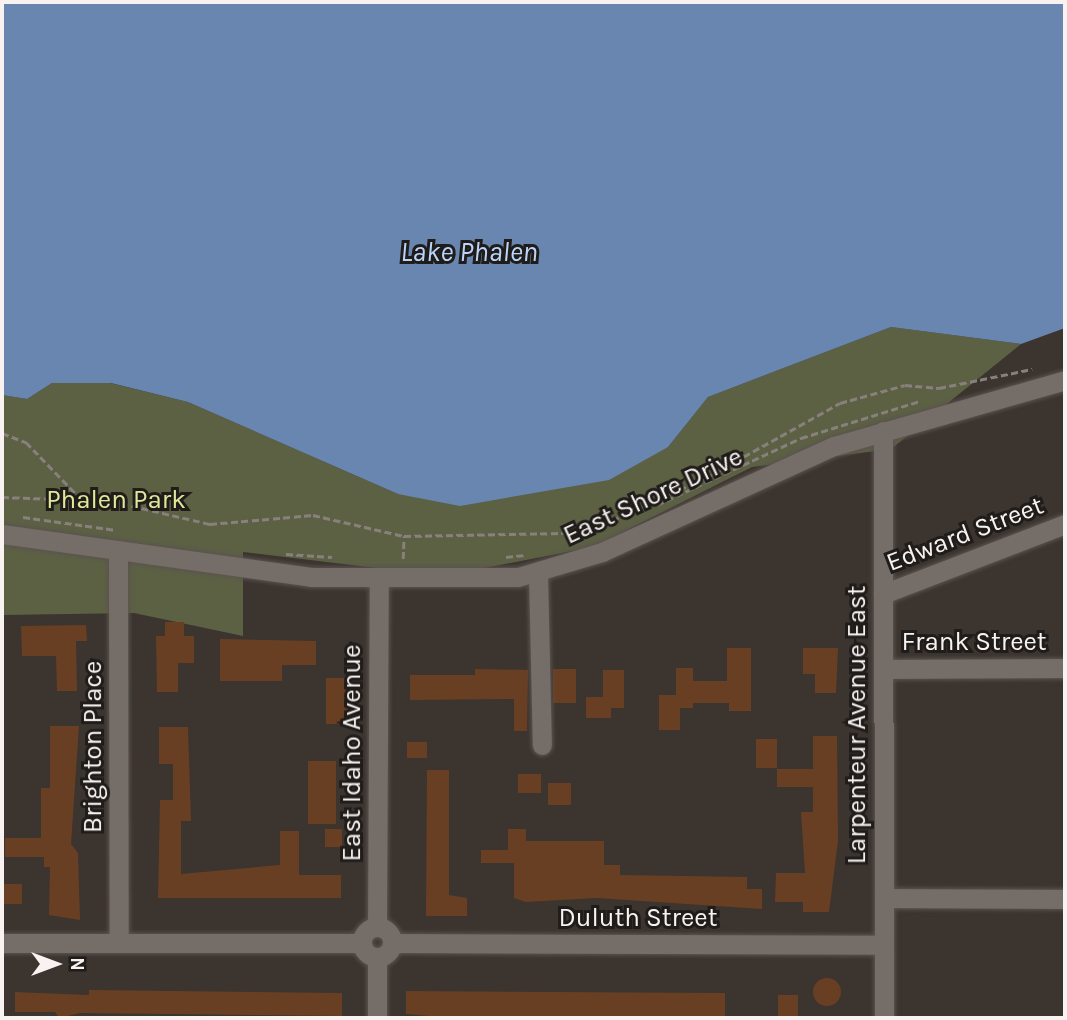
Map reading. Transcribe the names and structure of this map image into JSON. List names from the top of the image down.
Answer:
{
  "streets": {
    "street": [
      "East Shore Drive",
      "Edward Street",
      "Frank Street",
      "Larpenteur Avenue East",
      "Brighton Place",
      "East Idaho Avenue",
      "Duluth Street"
    ]
  },
  "crossings": [
    ["East Shore Drive", "Larpenteur Avenue East"],
    ["East Shore Drive", "Brighton Place"],
    ["East Shore Drive", "East Idaho Avenue"],
    ["Edward Street", "Larpenteur Avenue East"],
    ["Frank Street", "Larpenteur Avenue East"],
    ["Larpenteur Avenue East", "Duluth Street"]
  ],
  "water": ["Lake Phalen"],
  "parks": ["Phalen Park"],
  "north": "right"
}
